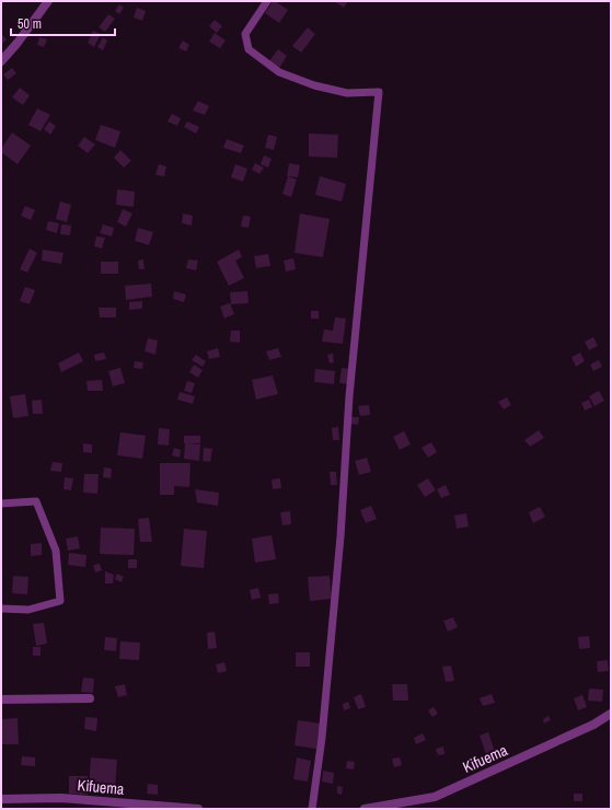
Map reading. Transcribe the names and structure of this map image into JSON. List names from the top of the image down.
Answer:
{
  "streets": {
    "street": ["Kifuema"]
  },
  "scale_bar": "50 m"
}
